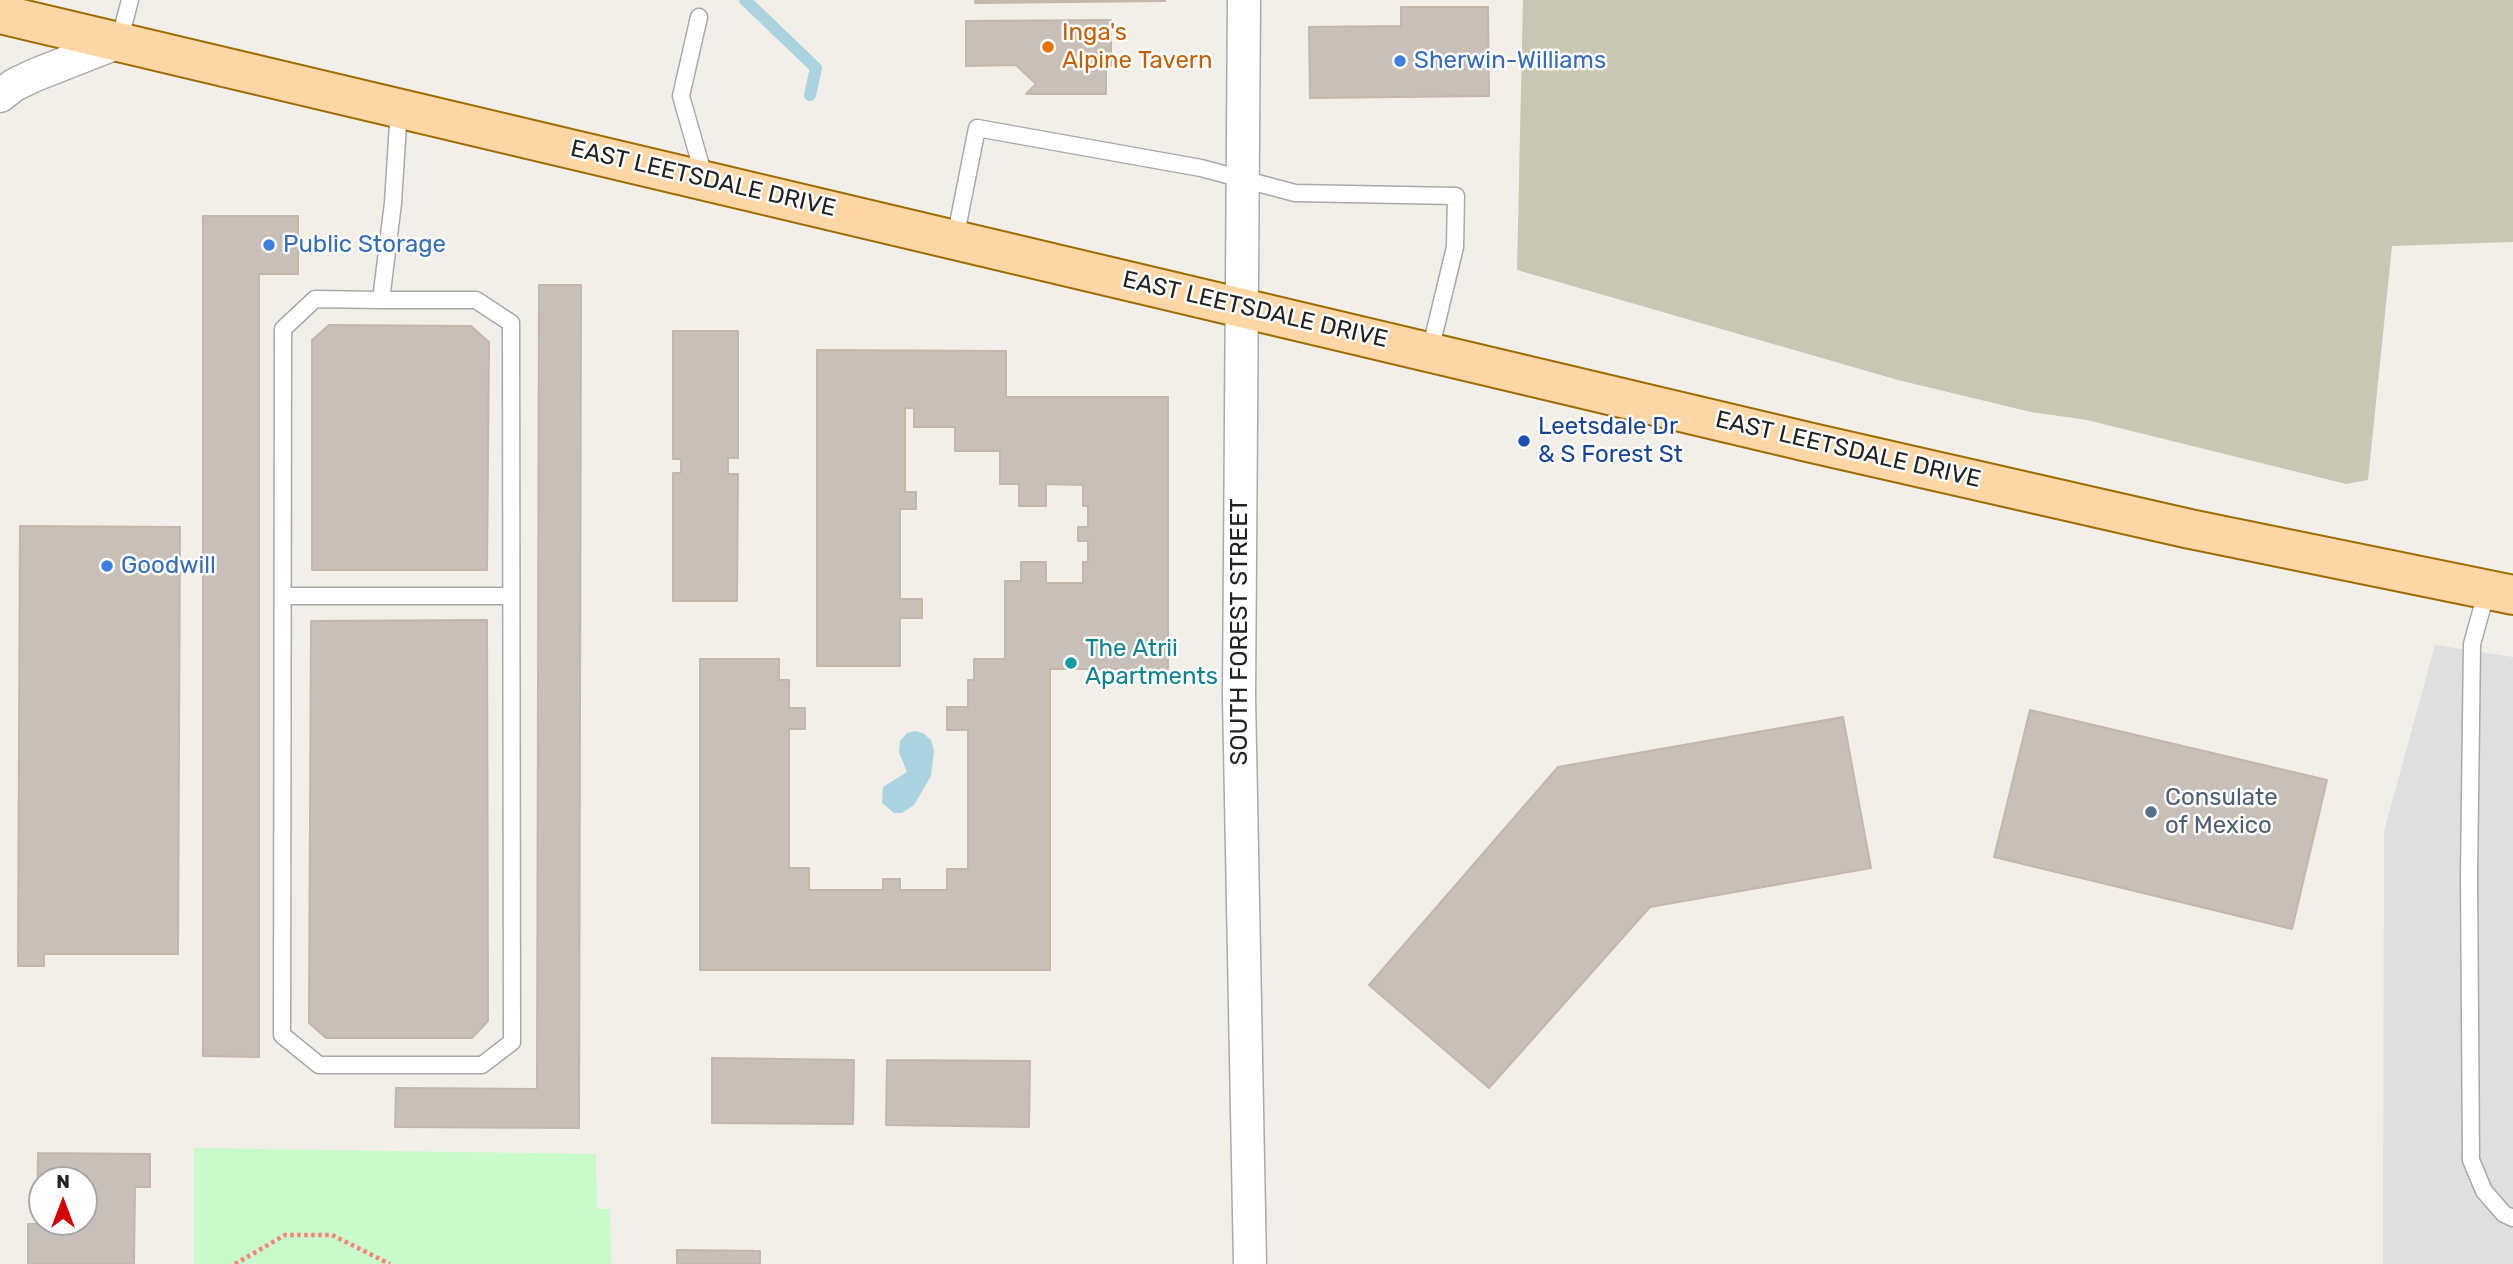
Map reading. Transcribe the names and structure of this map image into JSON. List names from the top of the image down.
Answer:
{
  "streets": {
    "main road": ["EAST LEETSDALE DRIVE"],
    "street": ["SOUTH FOREST STREET"]
  },
  "crossings": [
    ["EAST LEETSDALE DRIVE", "SOUTH FOREST STREET"]
  ],
  "places": [
    "Inga's Alpine Tavern",
    "Sherwin-Williams",
    "Public Storage",
    "Leetsdale Dr & S Forest St",
    "Goodwill",
    "The Atrii Apartments",
    "Consulate of Mexico"
  ],
  "north": "top"
}
